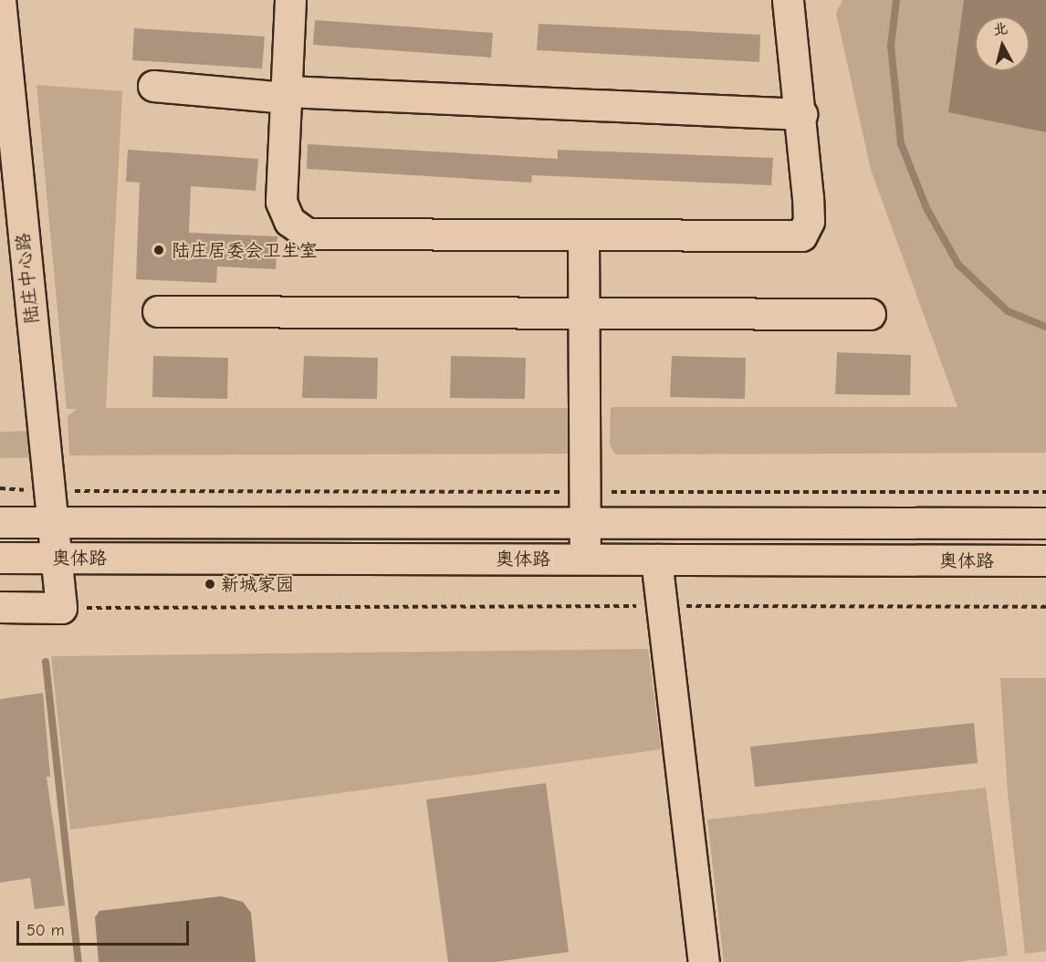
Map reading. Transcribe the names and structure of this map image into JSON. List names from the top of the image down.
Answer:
{
  "streets": {
    "main road": ["陆庄中心路", "奥体路"]
  },
  "crossings": [
    ["陆庄中心路", "奥体路"]
  ],
  "places": ["陆庄居委会卫生室", "新城家园"],
  "scale_bar": "50 m",
  "north": "top"
}
